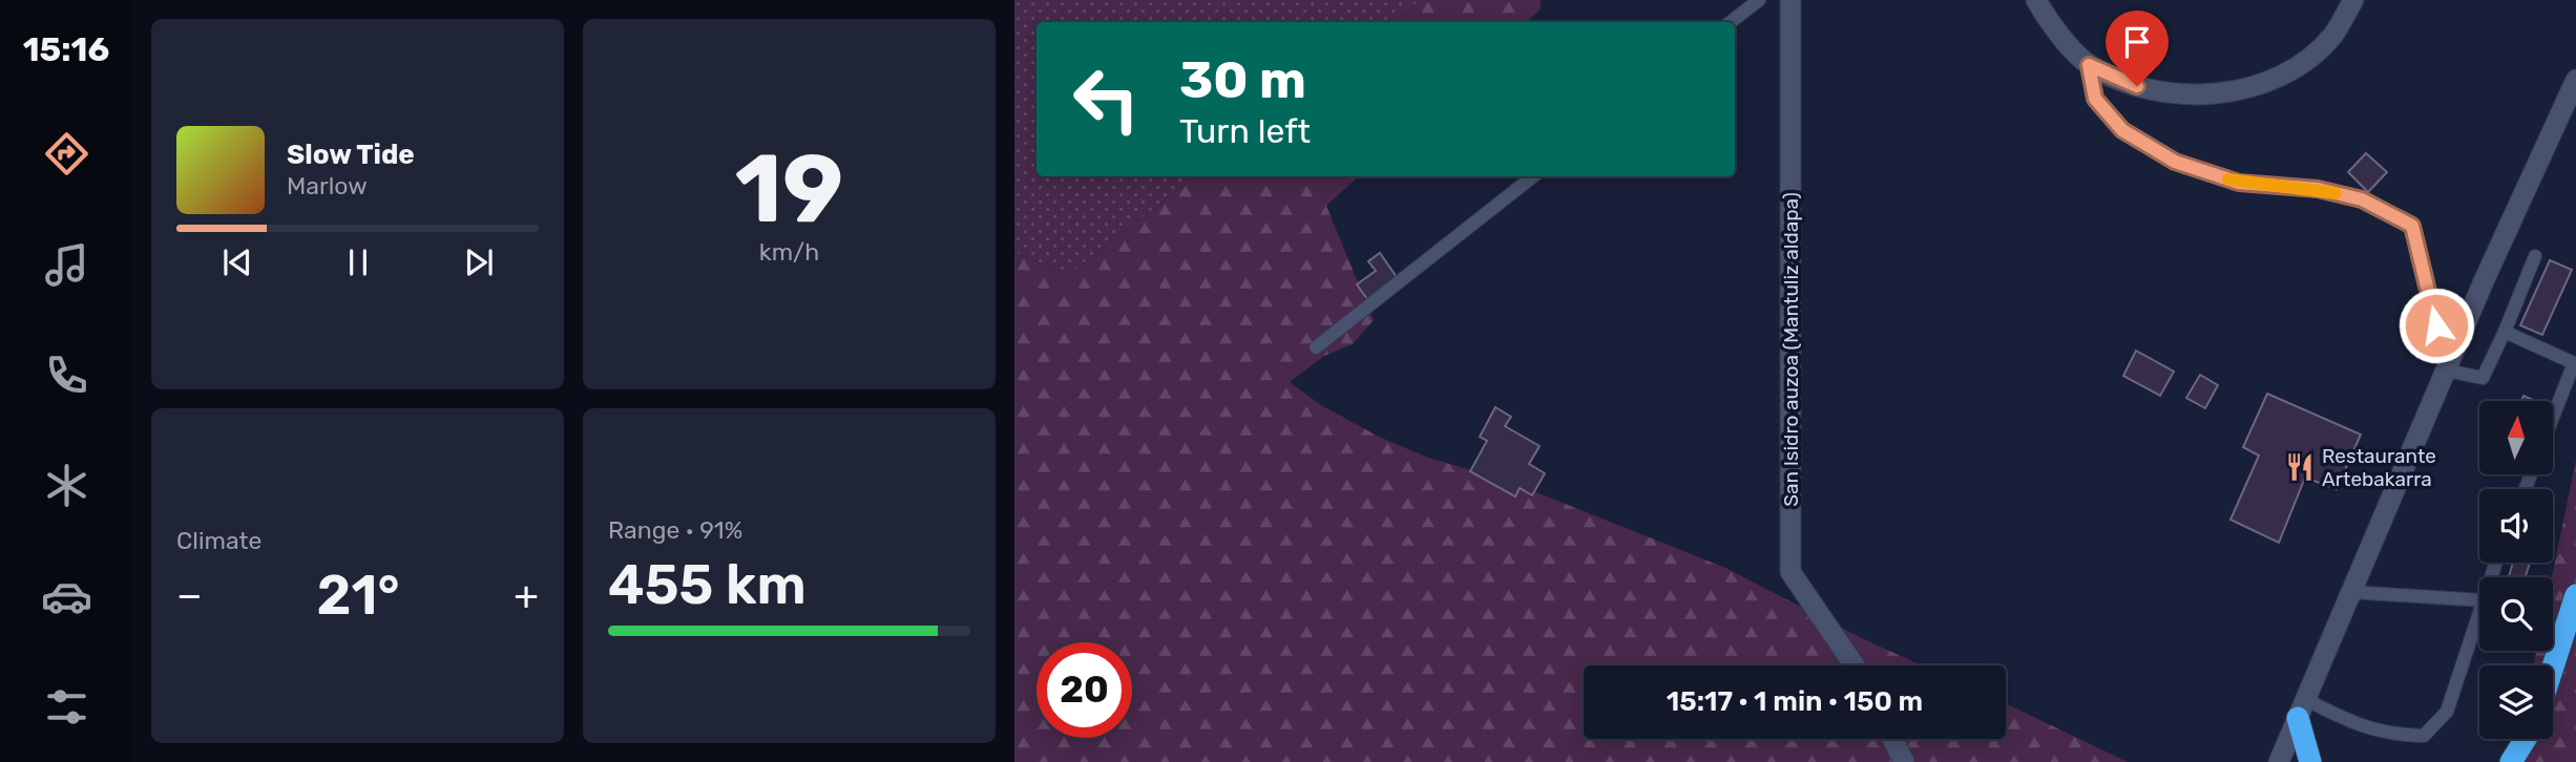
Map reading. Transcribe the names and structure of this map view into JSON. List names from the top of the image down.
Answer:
{
  "streets": {
    "street": ["San Isidro auzoa (Mantuliz aldapa)"]
  },
  "places": {
    "restaurant": ["Restaurante Artebakarra"]
  },
  "north": "top",
  "page": {
    "tabs": "15:16",
    "tile": [
      ["19", "km/h"],
      "Climate",
      ["Range · 91%", "455 km"]
    ],
    "turn": ["30 m", "Turn left"],
    "song": ["Slow Tide", "Marlow"],
    "heat": ["−", "21°", "+"],
    "limit": "20",
    "trip": "15:17 · 1 min · 150 m"
  }
}
